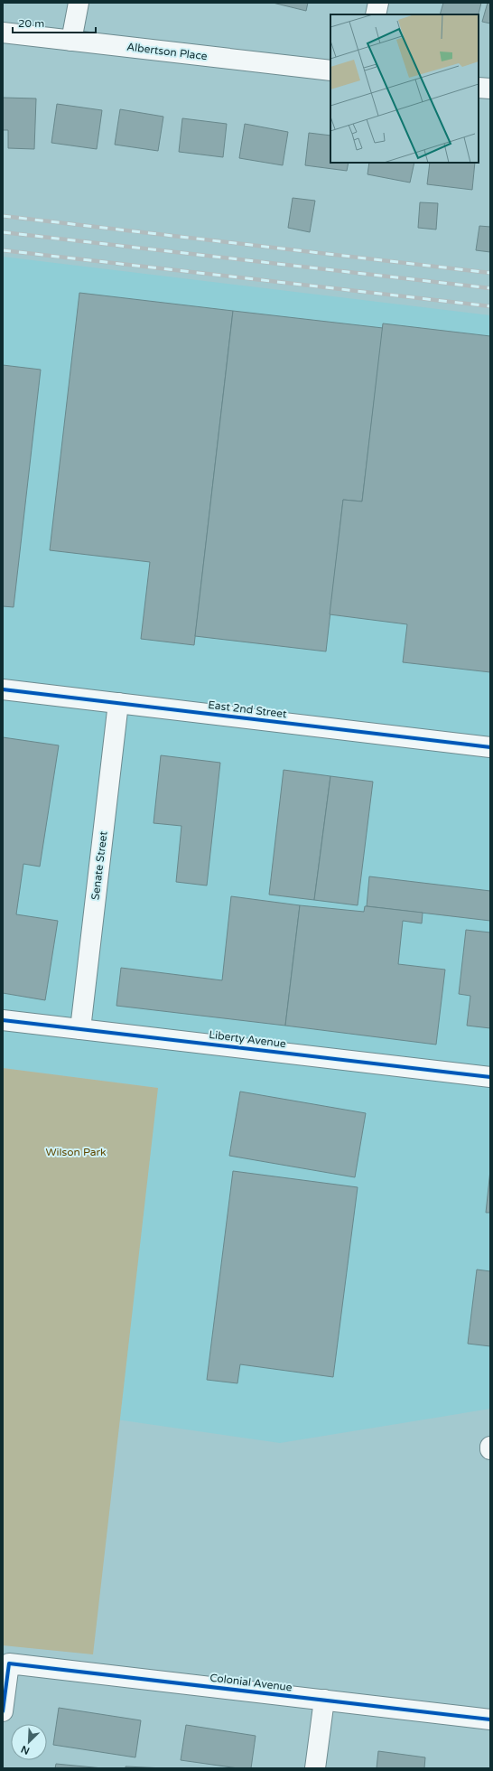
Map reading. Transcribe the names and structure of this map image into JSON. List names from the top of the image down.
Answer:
{
  "streets": {
    "street": [
      "Albertson Place",
      "East 2nd Street",
      "Senate Street",
      "Liberty Avenue",
      "Colonial Avenue"
    ]
  },
  "crossings": [
    ["East 2nd Street", "Senate Street"],
    ["Senate Street", "Liberty Avenue"]
  ],
  "parks": ["Wilson Park"],
  "scale_bar": "20 m",
  "north": "bottom left"
}
